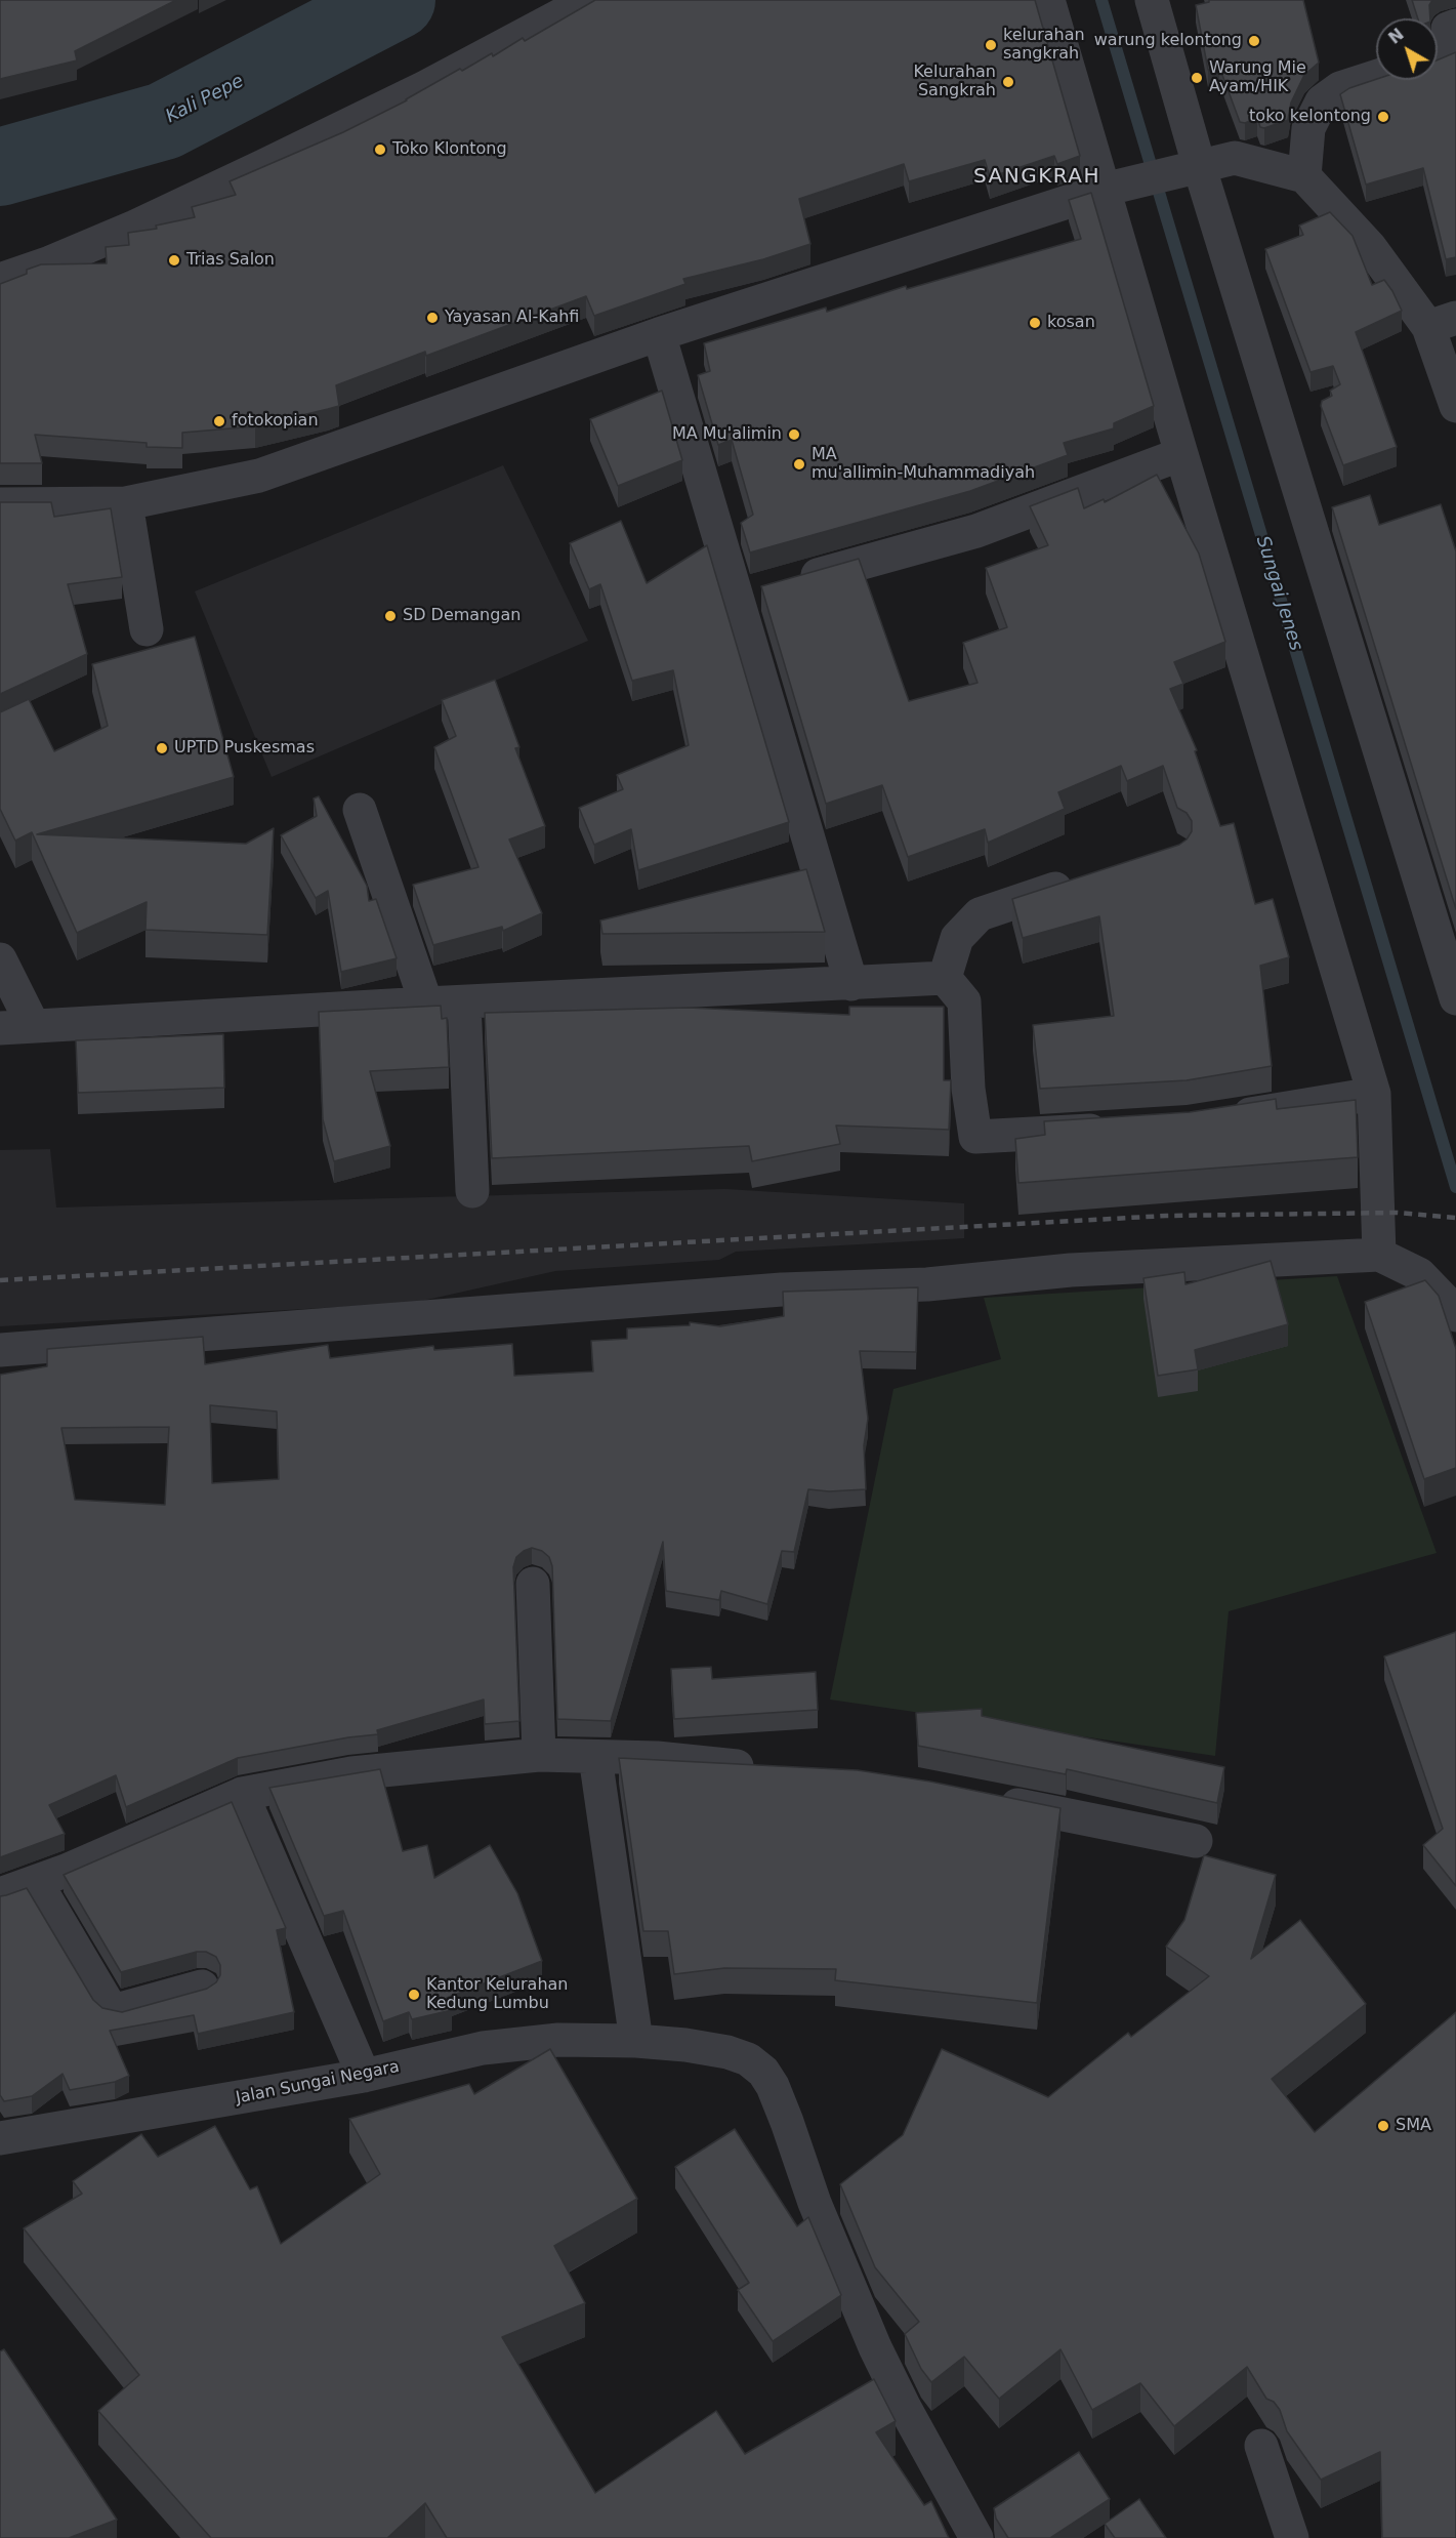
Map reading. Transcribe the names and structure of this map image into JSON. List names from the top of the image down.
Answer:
{
  "streets": {
    "street": ["Jalan Sungai Negara"]
  },
  "districts": ["SANGKRAH"],
  "water": ["Kali Pepe", "Sungai Jenes"],
  "places": [
    "warung kelontong",
    "kelurahan sangkrah",
    "Warung Mie Ayam/HIK",
    "Kelurahan Sangkrah",
    "toko kelontong",
    "Toko Klontong",
    "Trias Salon",
    "Yayasan Al-Kahfi",
    "kosan",
    "fotokopian",
    "MA Mu'alimin",
    "MA mu'allimin-Muhammadiyah",
    "SD Demangan",
    "UPTD Puskesmas",
    "Kantor Kelurahan Kedung Lumbu",
    "SMA"
  ],
  "north": "top left"
}
